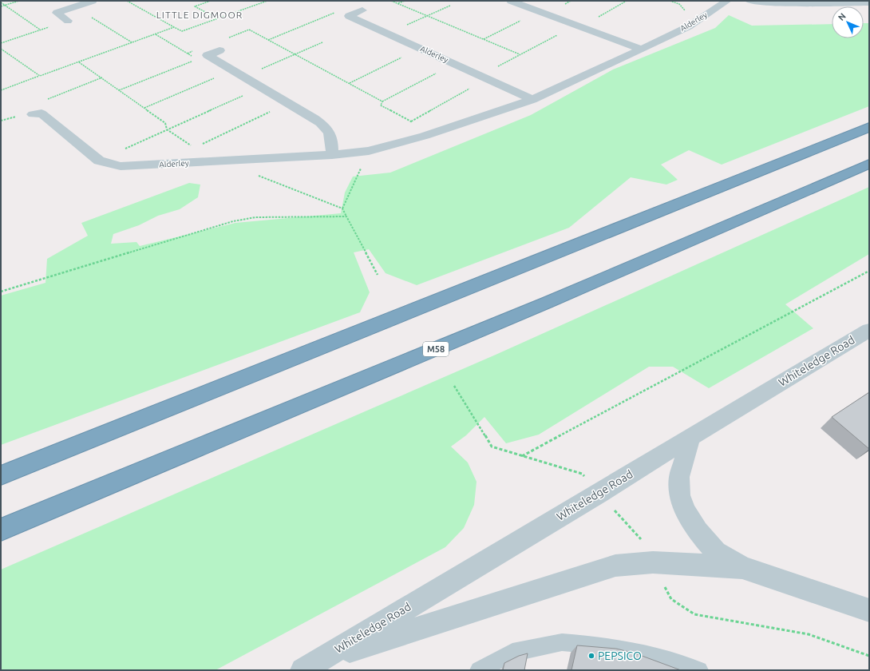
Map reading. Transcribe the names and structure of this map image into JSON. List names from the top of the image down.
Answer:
{
  "streets": {
    "highway": ["M58"],
    "street": ["Alderley", "Whiteledge Road"]
  },
  "districts": ["LITTLE DIGMOOR"],
  "places": ["PEPSICO"],
  "north": "top left"
}
